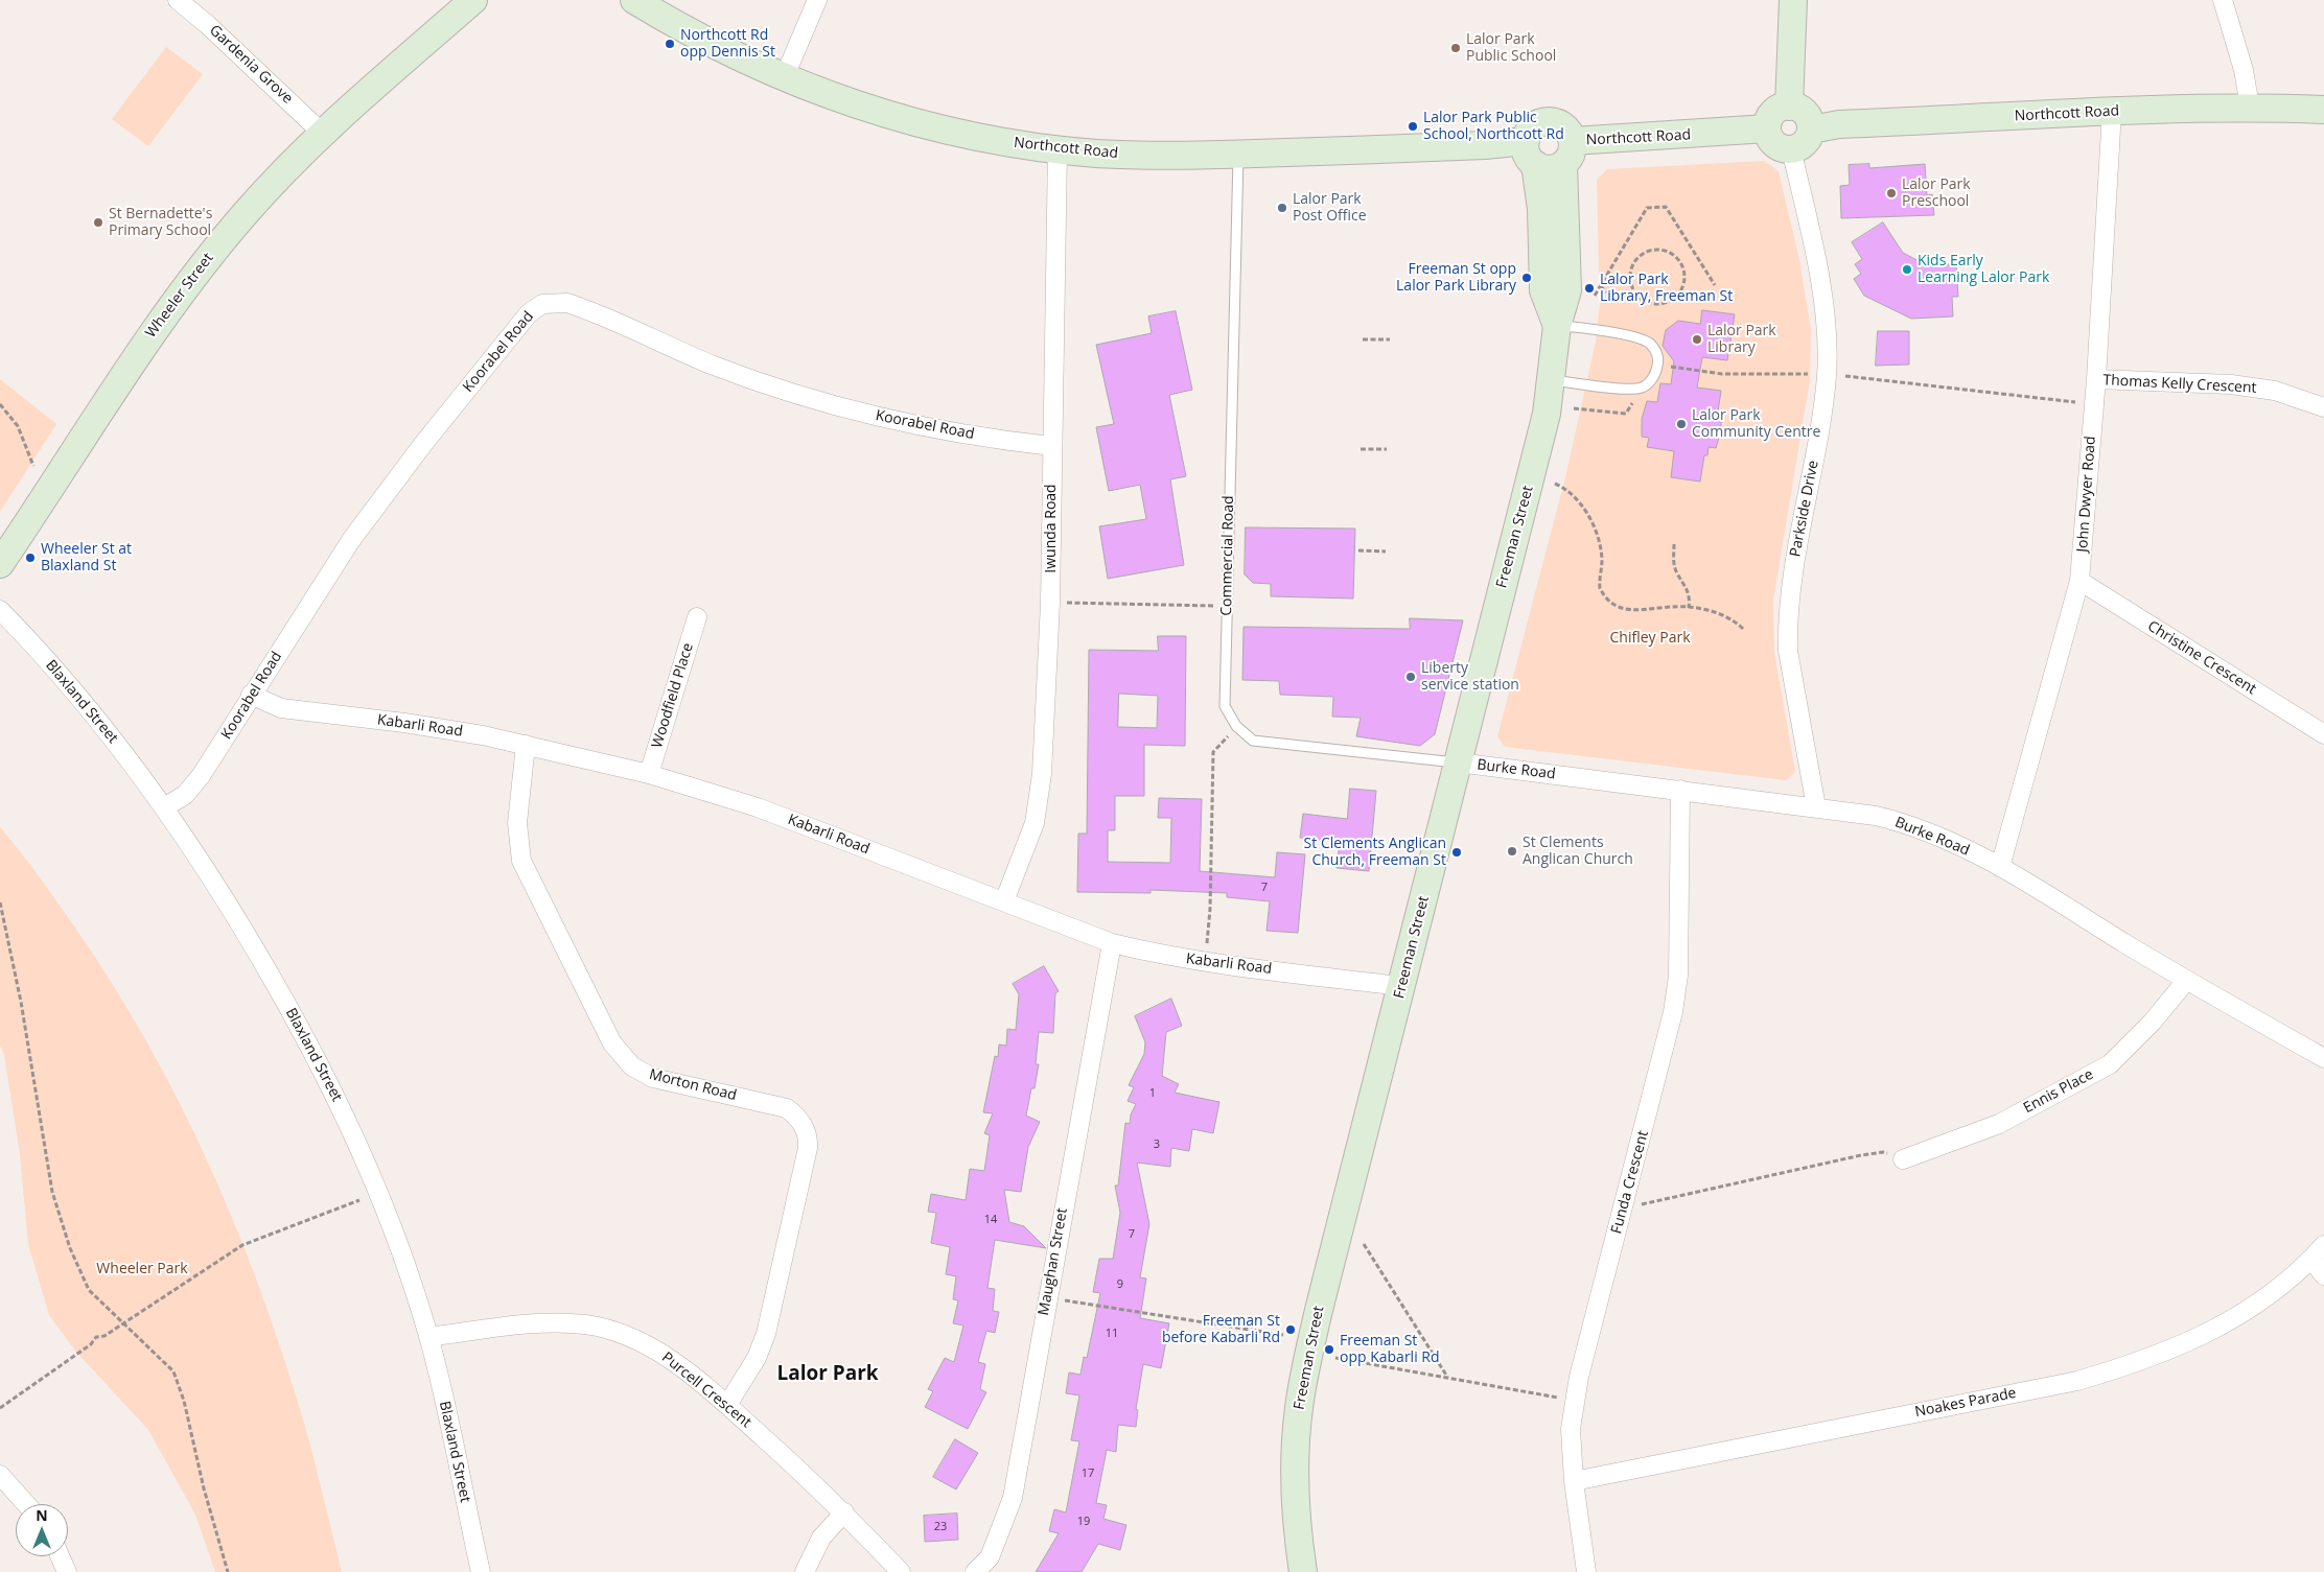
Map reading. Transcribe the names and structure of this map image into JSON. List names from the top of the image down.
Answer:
{
  "streets": {
    "street": [
      "Gardenia Grove",
      "Northcott Road",
      "Wheeler Street",
      "Koorabel Road",
      "Thomas Kelly Crescent",
      "John Dwyer Road",
      "Parkside Drive",
      "Iwunda Road",
      "Freeman Street",
      "Christine Crescent",
      "Woodfield Place",
      "Blaxland Street",
      "Kabarli Road",
      "Burke Road",
      "Morton Road",
      "Ennis Place",
      "Funda Crescent",
      "Maughan Street",
      "Purcell Crescent",
      "Noakes Parade"
    ],
    "lane": ["Commercial Road"]
  },
  "crossings": [
    ["Gardenia Grove", "Wheeler Street"],
    ["Northcott Road", "John Dwyer Road"],
    ["Northcott Road", "Parkside Drive"],
    ["Northcott Road", "Iwunda Road"],
    ["Northcott Road", "Freeman Street"],
    ["Northcott Road", "Commercial Road"],
    ["Koorabel Road", "Iwunda Road"],
    ["Koorabel Road", "Blaxland Street"],
    ["Koorabel Road", "Kabarli Road"],
    ["Thomas Kelly Crescent", "John Dwyer Road"],
    ["John Dwyer Road", "Christine Crescent"],
    ["John Dwyer Road", "Burke Road"],
    ["Parkside Drive", "Burke Road"],
    ["Iwunda Road", "Kabarli Road"],
    ["Freeman Street", "Commercial Road"],
    ["Freeman Street", "Kabarli Road"],
    ["Freeman Street", "Burke Road"],
    ["Commercial Road", "Burke Road"],
    ["Woodfield Place", "Kabarli Road"],
    ["Blaxland Street", "Purcell Crescent"],
    ["Kabarli Road", "Morton Road"],
    ["Kabarli Road", "Maughan Street"],
    ["Burke Road", "Ennis Place"],
    ["Burke Road", "Funda Crescent"],
    ["Morton Road", "Purcell Crescent"],
    ["Funda Crescent", "Noakes Parade"]
  ],
  "districts": ["Lalor Park"],
  "parks": ["Chifley Park", "Wheeler Park"],
  "places": [
    "Northcott Rd opp Dennis St",
    "Lalor Park Public School",
    "Lalor Park Public School, Northcott Rd",
    "Lalor Park Preschool",
    "Lalor Park Post Office",
    "St Bernadette's Primary School",
    "Kids Early Learning Lalor Park",
    "Freeman St opp Lalor Park Library",
    "Lalor Park Library, Freeman St",
    "Lalor Park Library",
    "Lalor Park Community Centre",
    "Wheeler St at Blaxland St",
    "Liberty service station",
    "St Clements Anglican Church",
    "St Clements Anglican Church, Freeman St",
    "Freeman St before Kabarli Rd",
    "Freeman St opp Kabarli Rd"
  ],
  "house_numbers": [
    "7",
    "1",
    "3",
    "14",
    "7",
    "9",
    "11",
    "17",
    "19",
    "23"
  ],
  "north": "top"
}
